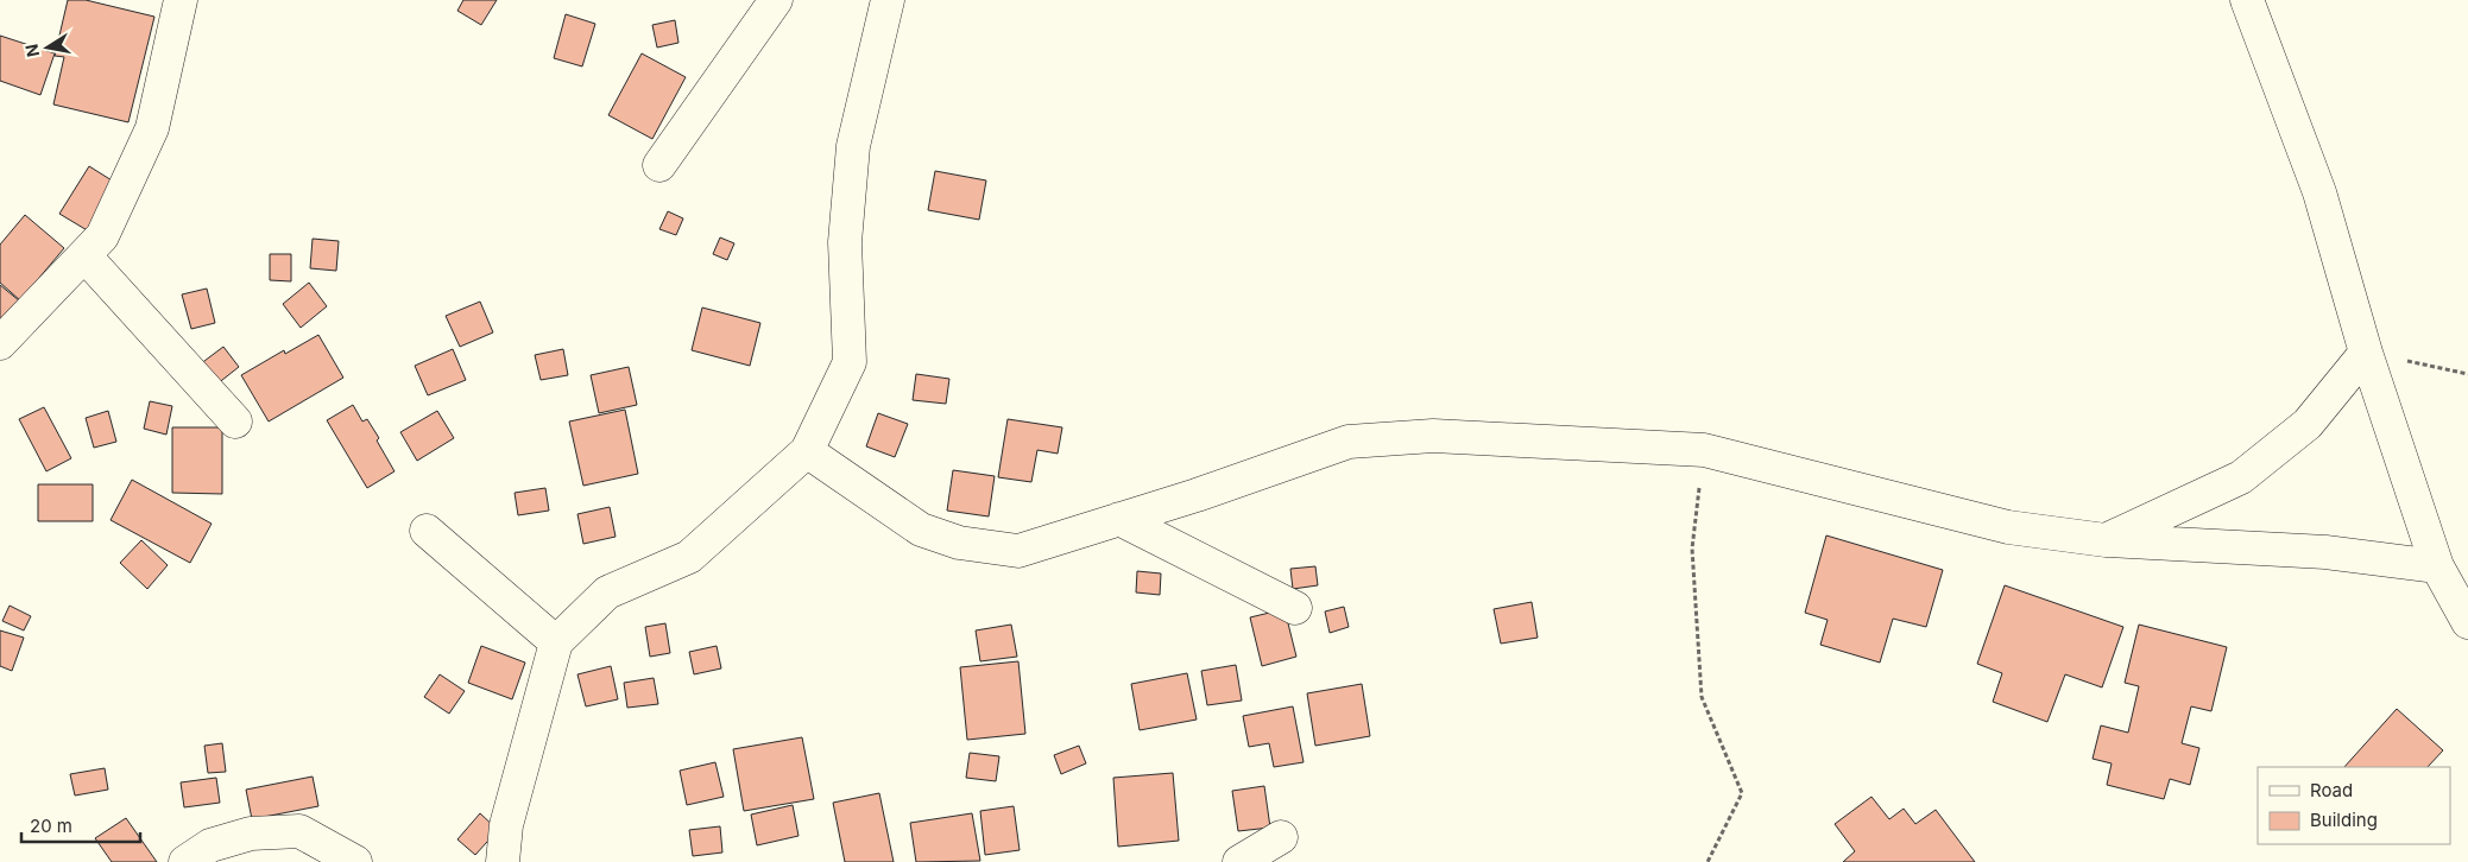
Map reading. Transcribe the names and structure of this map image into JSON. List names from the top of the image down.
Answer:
{
  "legend": ["Road", "Building"],
  "scale_bar": "20 m",
  "north": "left"
}
